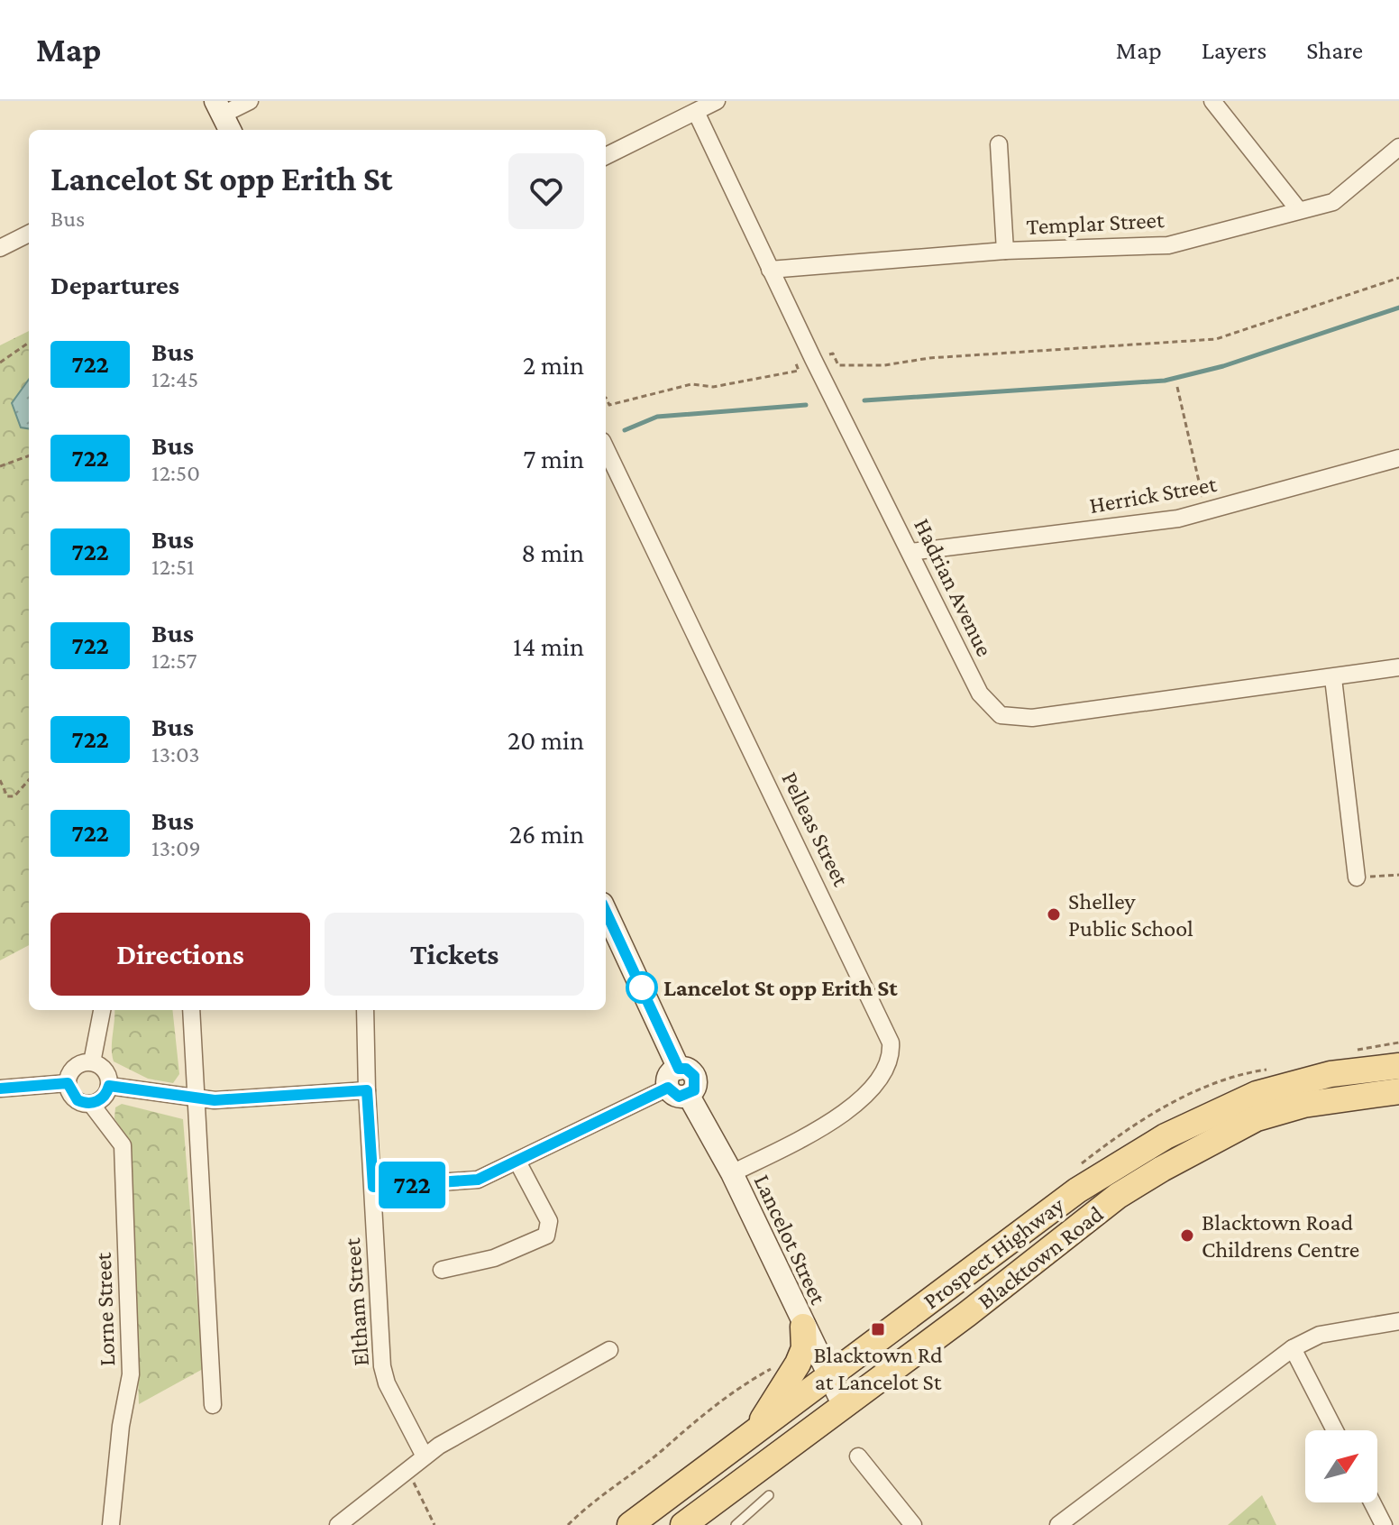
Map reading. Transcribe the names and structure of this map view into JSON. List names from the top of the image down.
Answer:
{
  "streets": {
    "main road": ["Prospect Highway", "Blacktown Road"],
    "street": [
      "Templar Street",
      "Herrick Street",
      "Hadrian Avenue",
      "Pelleas Street",
      "Lancelot Street",
      "Eltham Street",
      "Lorne Street"
    ]
  },
  "crossings": [
    ["Templar Street", "Hadrian Avenue"],
    ["Herrick Street", "Hadrian Avenue"],
    ["Pelleas Street", "Lancelot Street"],
    ["Lancelot Street", "Prospect Highway"],
    ["Lancelot Street", "Blacktown Road"]
  ],
  "places": {
    "other": ["Shelley Public School", "Lancelot St opp Erith St", "Blacktown Road Childrens Centre"],
    "transit": ["Blacktown Rd at Lancelot St"]
  },
  "lines": ["bus line 722"],
  "north": "top right",
  "page": {
    "header": "Map",
    "nav": ["Map", "Layers", "Share"],
    "on_map": "722",
    "heading": [
      ["Lancelot St opp Erith St", "Bus"],
      "Departures"
    ],
    "list": [
      {
        "mark": "722",
        "name": "Bus",
        "note": "12:45",
        "value": "2 min"
      },
      {
        "mark": "722",
        "name": "Bus",
        "note": "12:50",
        "value": "7 min"
      },
      {
        "mark": "722",
        "name": "Bus",
        "note": "12:51",
        "value": "8 min"
      },
      {
        "mark": "722",
        "name": "Bus",
        "note": "12:57",
        "value": "14 min"
      },
      {
        "mark": "722",
        "name": "Bus",
        "note": "13:03",
        "value": "20 min"
      },
      {
        "mark": "722",
        "name": "Bus",
        "note": "13:09",
        "value": "26 min"
      }
    ],
    "buttons": ["Directions", "Tickets"]
  }
}
